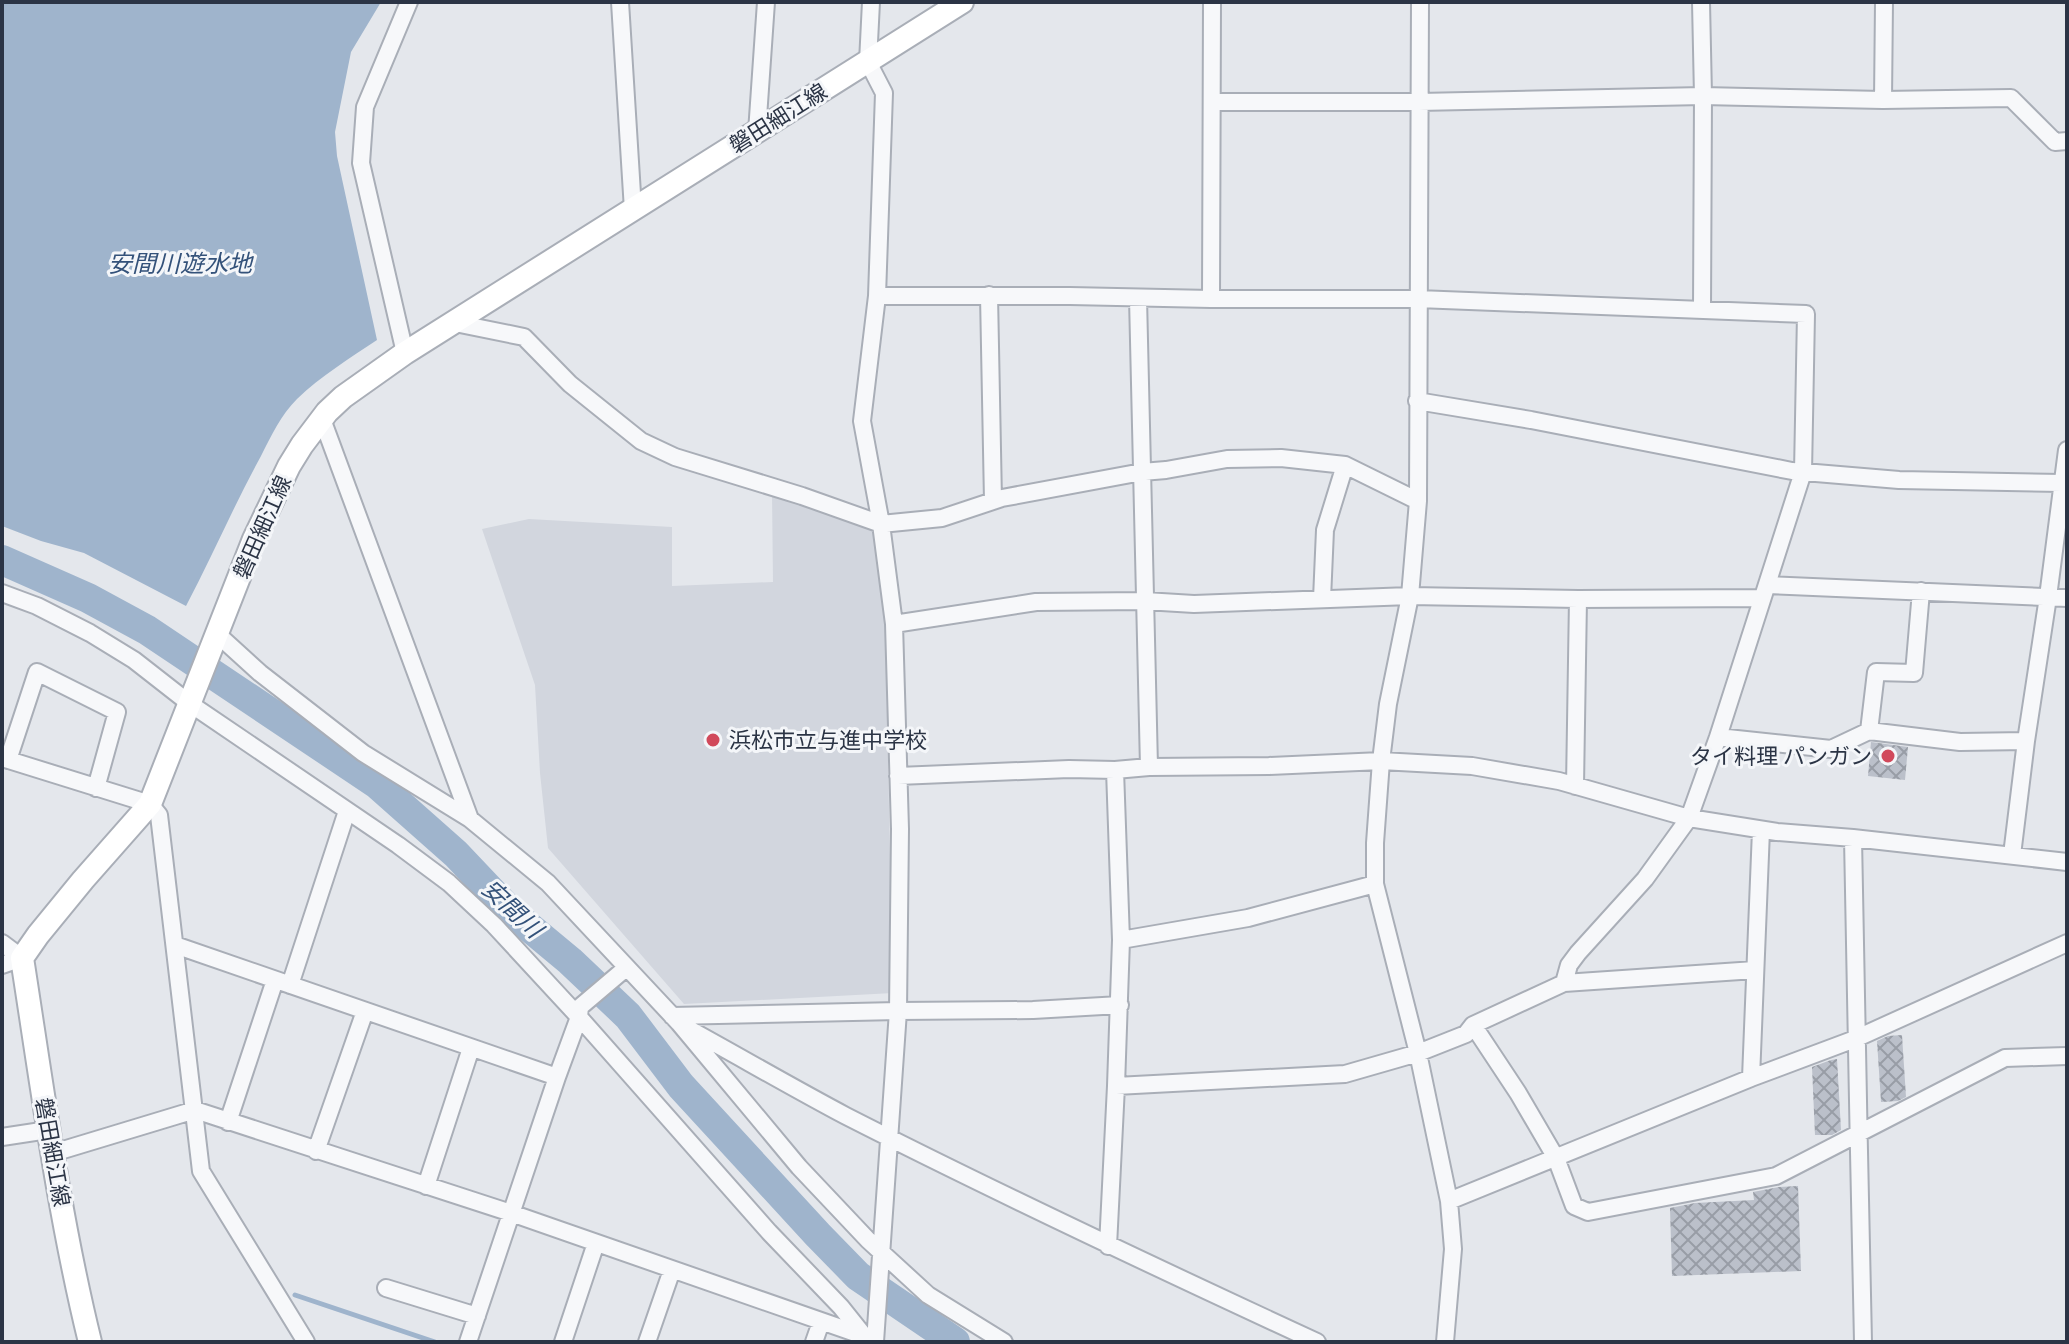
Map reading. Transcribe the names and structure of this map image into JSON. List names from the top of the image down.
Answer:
{
  "streets": {
    "main road": ["磐田細江線"]
  },
  "water": ["安間川遊水地", "安間川"],
  "places": ["浜松市立与進中学校", "タイ料理 パンガン"]
}
